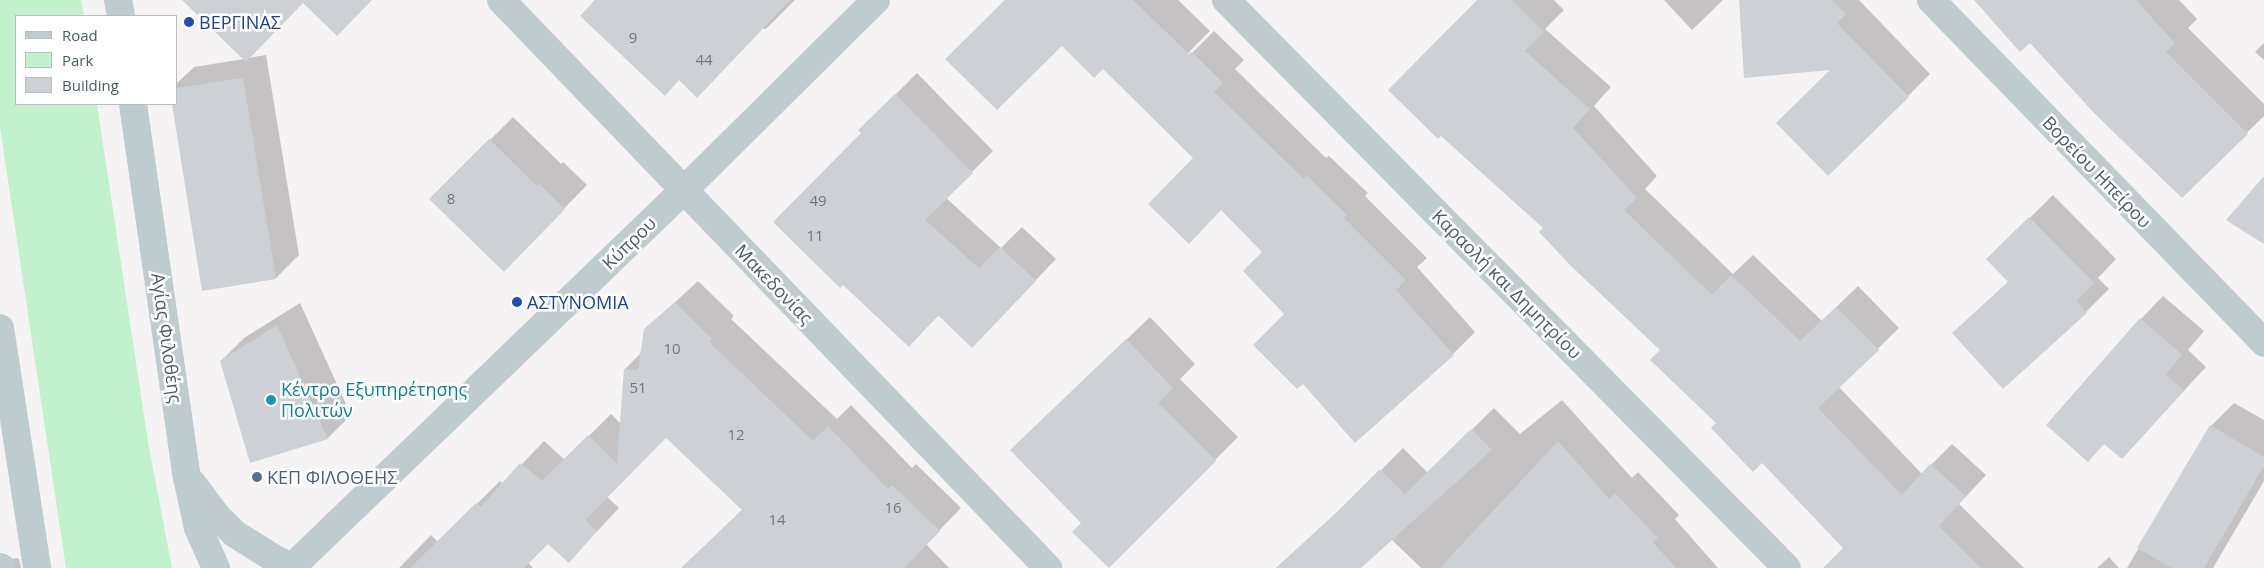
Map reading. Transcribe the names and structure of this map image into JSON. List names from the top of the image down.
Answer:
{
  "streets": {
    "street": [
      "Βορείου Ηπείρου",
      "Κύπρου",
      "Μακεδονίας",
      "Καραολή και Δημητρίου",
      "Αγίας Φιλοθέης"
    ]
  },
  "crossings": [
    ["Κύπρου", "Μακεδονίας"],
    ["Κύπρου", "Αγίας Φιλοθέης"]
  ],
  "places": [
    "ΒΕΡΓΙΝΑΣ",
    "ΑΣΤΥΝΟΜΙΑ",
    "Κέντρο Εξυπηρέτησης Πολιτών",
    "ΚΕΠ ΦΙΛΟΘΕΗΣ"
  ],
  "house_numbers": [
    "9",
    "44",
    "8",
    "49",
    "11",
    "10",
    "51",
    "12",
    "16",
    "14"
  ],
  "legend": ["Road", "Park", "Building"]
}
